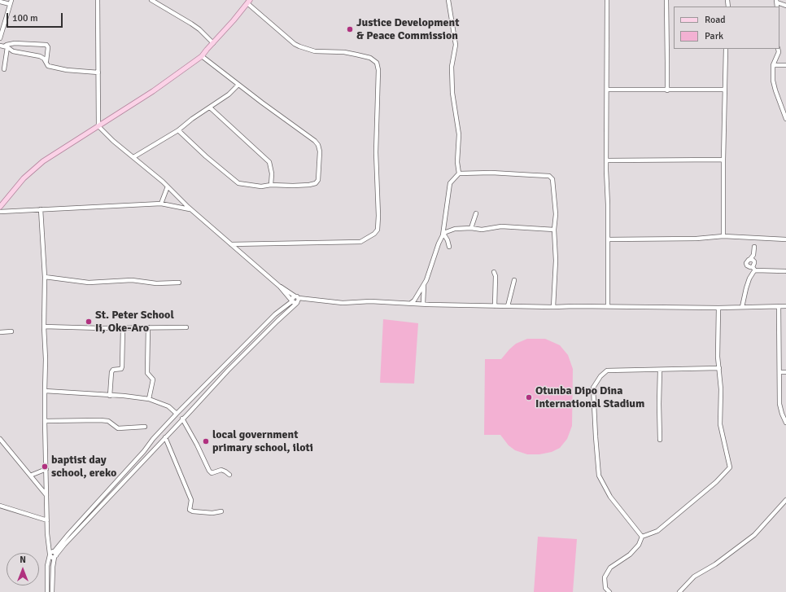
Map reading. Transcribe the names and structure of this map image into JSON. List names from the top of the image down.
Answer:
{
  "places": [
    "Justice Development & Peace Commission",
    "St. Peter School Ii, Oke-Aro",
    "Otunba Dipo Dina International Stadium",
    "local government primary school, iloti",
    "baptist day school, ereko"
  ],
  "legend": ["Road", "Park"],
  "scale_bar": "100 m",
  "north": "top"
}
